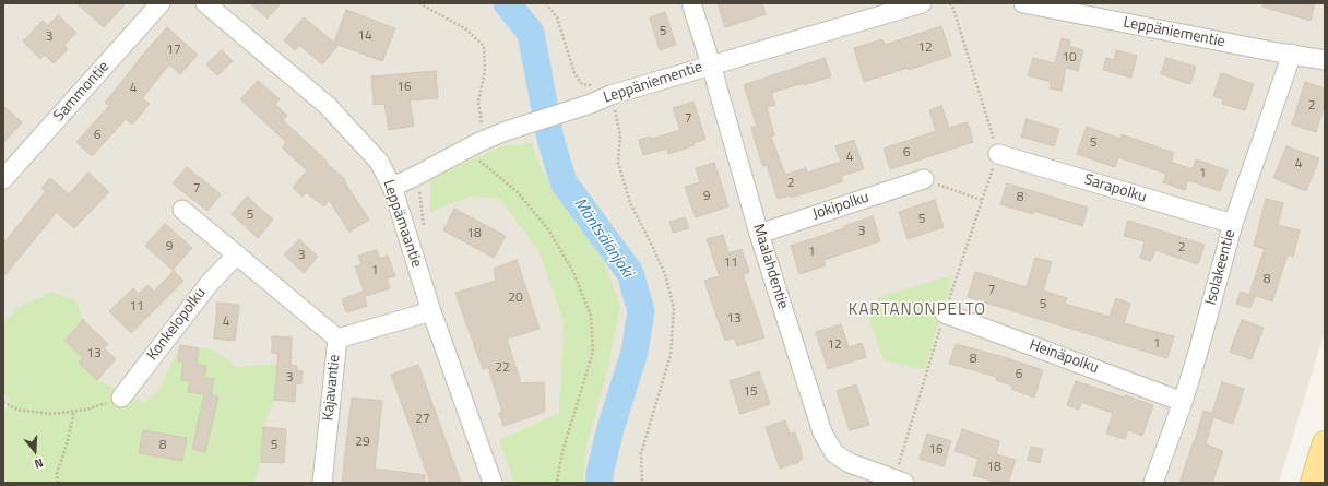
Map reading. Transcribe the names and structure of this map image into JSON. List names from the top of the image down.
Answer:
{
  "streets": {
    "street": [
      "Leppäniementie",
      "Sammontie",
      "Sarapolku",
      "Jokipolku",
      "Leppämaantie",
      "Maalahdentie",
      "Isolakeentie",
      "Konkelopolku",
      "Heinäpolku",
      "Kajavantie"
    ]
  },
  "crossings": [
    ["Leppäniementie", "Leppämaantie"],
    ["Leppäniementie", "Maalahdentie"],
    ["Leppäniementie", "Isolakeentie"],
    ["Sarapolku", "Isolakeentie"],
    ["Jokipolku", "Maalahdentie"],
    ["Leppämaantie", "Kajavantie"],
    ["Isolakeentie", "Heinäpolku"]
  ],
  "districts": ["KARTANONPELTO"],
  "water": ["Mäntsälänjoki"],
  "house_numbers": [
    "5",
    "14",
    "3",
    "12",
    "17",
    "10",
    "16",
    "4",
    "2",
    "7",
    "6",
    "5",
    "6",
    "4",
    "4",
    "1",
    "2",
    "7",
    "9",
    "8",
    "5",
    "5",
    "3",
    "18",
    "9",
    "2",
    "1",
    "3",
    "11",
    "1",
    "8",
    "7",
    "20",
    "5",
    "11",
    "13",
    "4",
    "1",
    "12",
    "13",
    "8",
    "22",
    "6",
    "3",
    "15",
    "27",
    "29",
    "8",
    "5",
    "16",
    "18"
  ],
  "north": "bottom"
}
